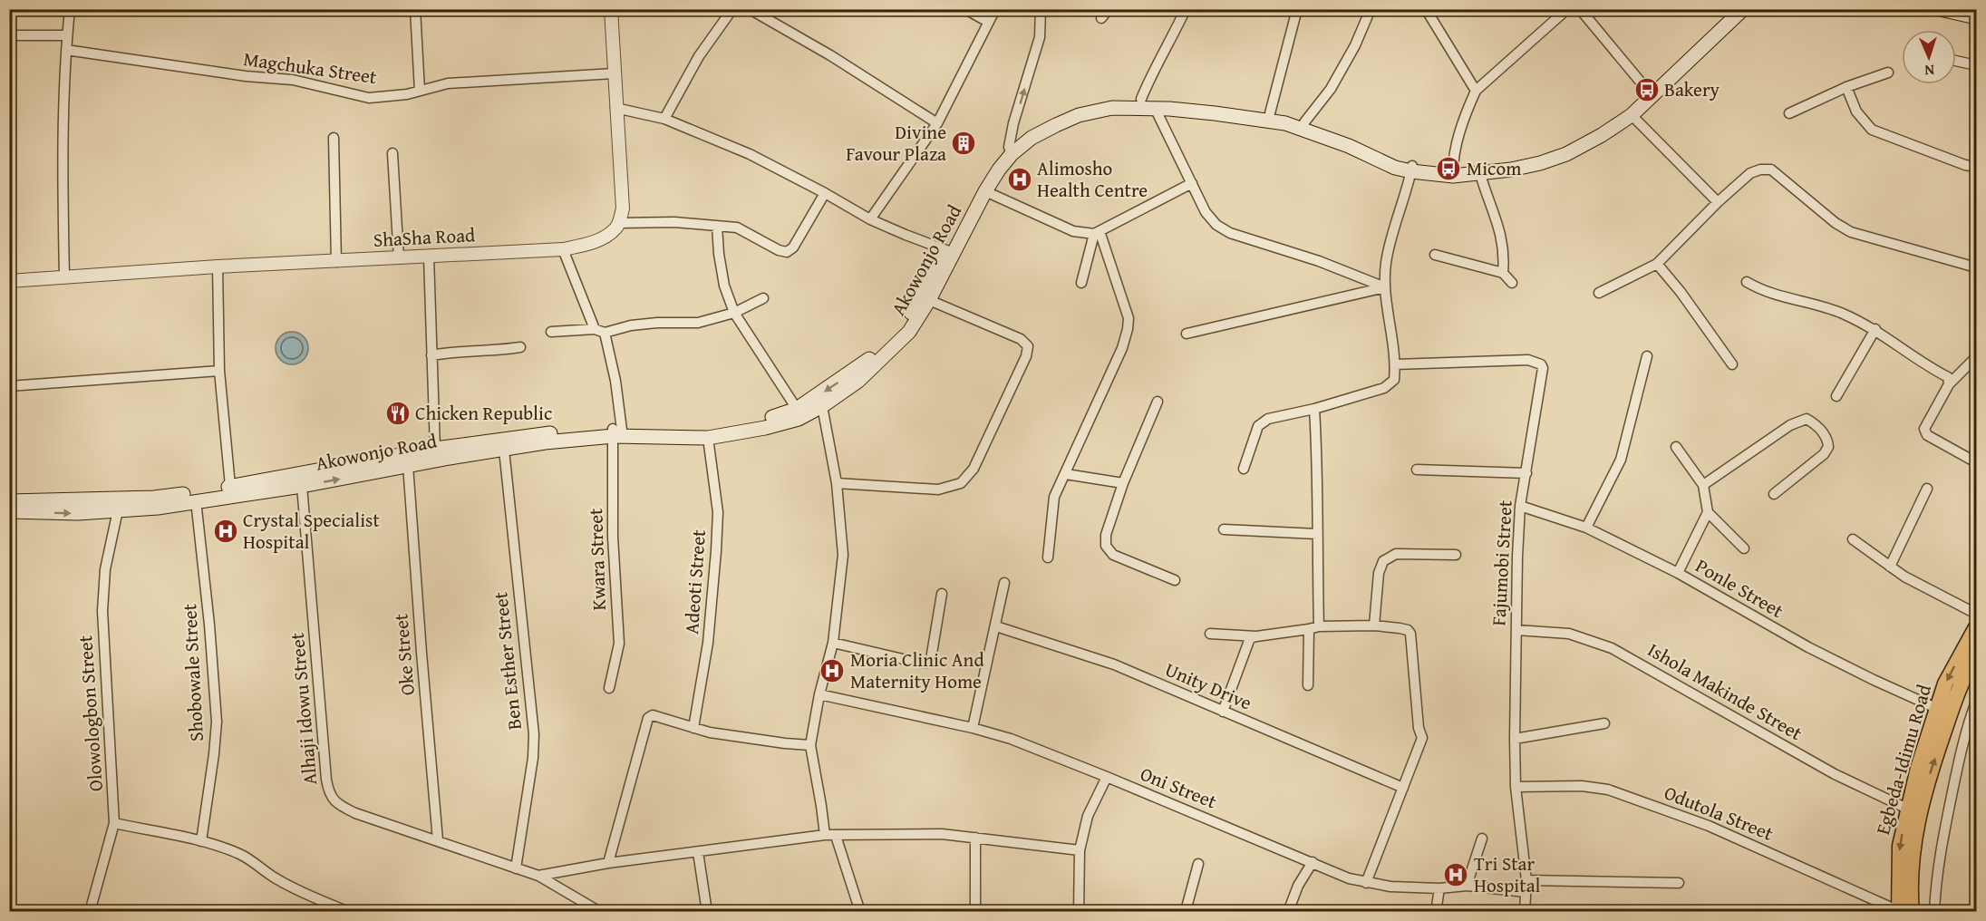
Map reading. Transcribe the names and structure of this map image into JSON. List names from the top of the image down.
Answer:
{
  "streets": {
    "main road": ["Akowonjo Road", "Egbeda-Idimu Road"],
    "street": [
      "Magchuka Street",
      "ShaSha Road",
      "Kwara Street",
      "Fajumobi Street",
      "Adeoti Street",
      "Ponle Street",
      "Oke Street",
      "Ben Esther Street",
      "Shobowale Street",
      "Unity Drive",
      "Ishola Makinde Street",
      "Alhaji Idowu Street",
      "Olowologbon Street",
      "Oni Street",
      "Odutola Street"
    ]
  },
  "crossings": [
    ["Akowonjo Road", "Kwara Street"],
    ["Akowonjo Road", "Adeoti Street"],
    ["Akowonjo Road", "Oke Street"],
    ["Akowonjo Road", "Ben Esther Street"],
    ["Akowonjo Road", "Shobowale Street"],
    ["Akowonjo Road", "Alhaji Idowu Street"],
    ["Akowonjo Road", "Olowologbon Street"],
    ["Fajumobi Street", "Ponle Street"],
    ["Fajumobi Street", "Ishola Makinde Street"],
    ["Fajumobi Street", "Oni Street"],
    ["Fajumobi Street", "Odutola Street"],
    ["Ponle Street", "Egbeda-Idimu Road"],
    ["Oke Street", "Alhaji Idowu Street"],
    ["Ben Esther Street", "Alhaji Idowu Street"],
    ["Ishola Makinde Street", "Egbeda-Idimu Road"],
    ["Egbeda-Idimu Road", "Odutola Street"]
  ],
  "places": {
    "bus stop": ["Bakery", "Micom"],
    "building": ["Divine Favour Plaza"],
    "hospital": [
      "Alimosho Health Centre",
      "Crystal Specialist Hospital",
      "Moria Clinic And Maternity Home",
      "Tri Star Hospital"
    ],
    "restaurant": ["Chicken Republic"]
  },
  "north": "bottom"
}
